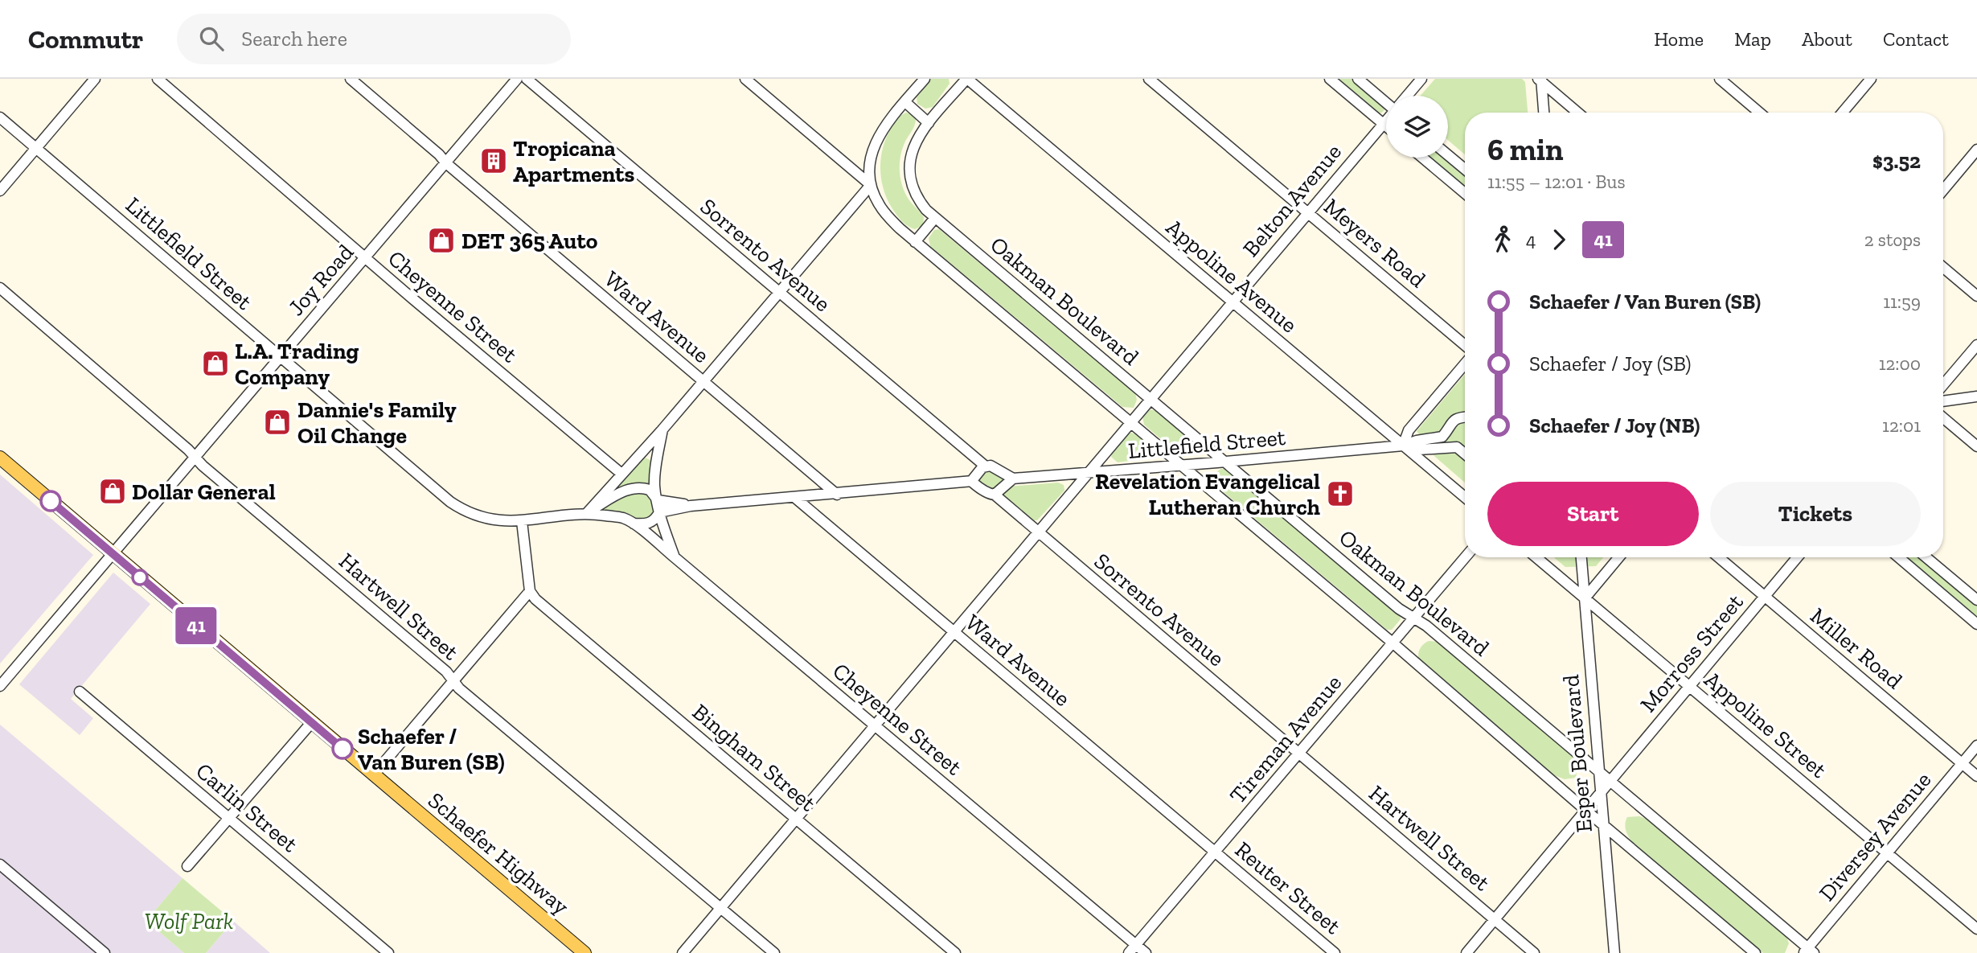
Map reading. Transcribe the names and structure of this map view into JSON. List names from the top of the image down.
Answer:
{
  "streets": {
    "main road": ["Schaefer Highway"],
    "street": [
      "Belton Avenue",
      "Meyers Road",
      "Littlefield Street",
      "Sorrento Avenue",
      "Appoline Avenue",
      "Joy Road",
      "Oakman Boulevard",
      "Cheyenne Street",
      "Ward Avenue",
      "Hartwell Street",
      "Miller Road",
      "Morross Street",
      "Appoline Street",
      "Tireman Avenue",
      "Esper Boulevard",
      "Bingham Street",
      "Carlin Street",
      "Diversey Avenue",
      "Reuter Street"
    ]
  },
  "crossings": [
    ["Belton Avenue", "Meyers Road"],
    ["Belton Avenue", "Littlefield Street"],
    ["Belton Avenue", "Sorrento Avenue"],
    ["Belton Avenue", "Appoline Avenue"],
    ["Belton Avenue", "Oakman Boulevard"],
    ["Littlefield Street", "Sorrento Avenue"],
    ["Littlefield Street", "Appoline Avenue"],
    ["Littlefield Street", "Joy Road"],
    ["Littlefield Street", "Oakman Boulevard"],
    ["Littlefield Street", "Cheyenne Street"],
    ["Littlefield Street", "Ward Avenue"],
    ["Sorrento Avenue", "Hartwell Street"],
    ["Sorrento Avenue", "Tireman Avenue"],
    ["Appoline Avenue", "Oakman Boulevard"],
    ["Joy Road", "Cheyenne Street"],
    ["Joy Road", "Ward Avenue"],
    ["Joy Road", "Hartwell Street"],
    ["Joy Road", "Schaefer Highway"],
    ["Oakman Boulevard", "Morross Street"],
    ["Oakman Boulevard", "Tireman Avenue"],
    ["Oakman Boulevard", "Esper Boulevard"],
    ["Oakman Boulevard", "Diversey Avenue"],
    ["Cheyenne Street", "Tireman Avenue"],
    ["Ward Avenue", "Tireman Avenue"],
    ["Ward Avenue", "Reuter Street"],
    ["Hartwell Street", "Tireman Avenue"],
    ["Miller Road", "Morross Street"],
    ["Miller Road", "Diversey Avenue"],
    ["Morross Street", "Appoline Street"],
    ["Morross Street", "Esper Boulevard"],
    ["Appoline Street", "Esper Boulevard"],
    ["Appoline Street", "Diversey Avenue"],
    ["Tireman Avenue", "Reuter Street"]
  ],
  "parks": ["Wolf Park"],
  "places": {
    "building": ["Tropicana Apartments"],
    "shop": [
      "DET 365 Auto",
      "L.A. Trading Company",
      "Dannie's Family Oil Change",
      "Dollar General"
    ],
    "church": ["Revelation Evangelical Lutheran Church"],
    "other": ["Schaefer / Van Buren (SB)"]
  },
  "lines": ["bus line 41"],
  "page": {
    "header": "Commutr",
    "search": "Search here",
    "nav": [
      "Home",
      "Map",
      "About",
      "Contact"
    ],
    "on_map": "41",
    "heading": ["6 min", "11:55 – 12:01 · Bus", "$3.52"],
    "legs": ["4", "41", "2 stops"],
    "list": [
      {
        "name": "Schaefer / Van Buren (SB)",
        "value": "11:59"
      },
      {
        "name": "Schaefer / Joy (SB)",
        "value": "12:00"
      },
      {
        "name": "Schaefer / Joy (NB)",
        "value": "12:01"
      }
    ],
    "buttons": ["Start", "Tickets"]
  }
}
